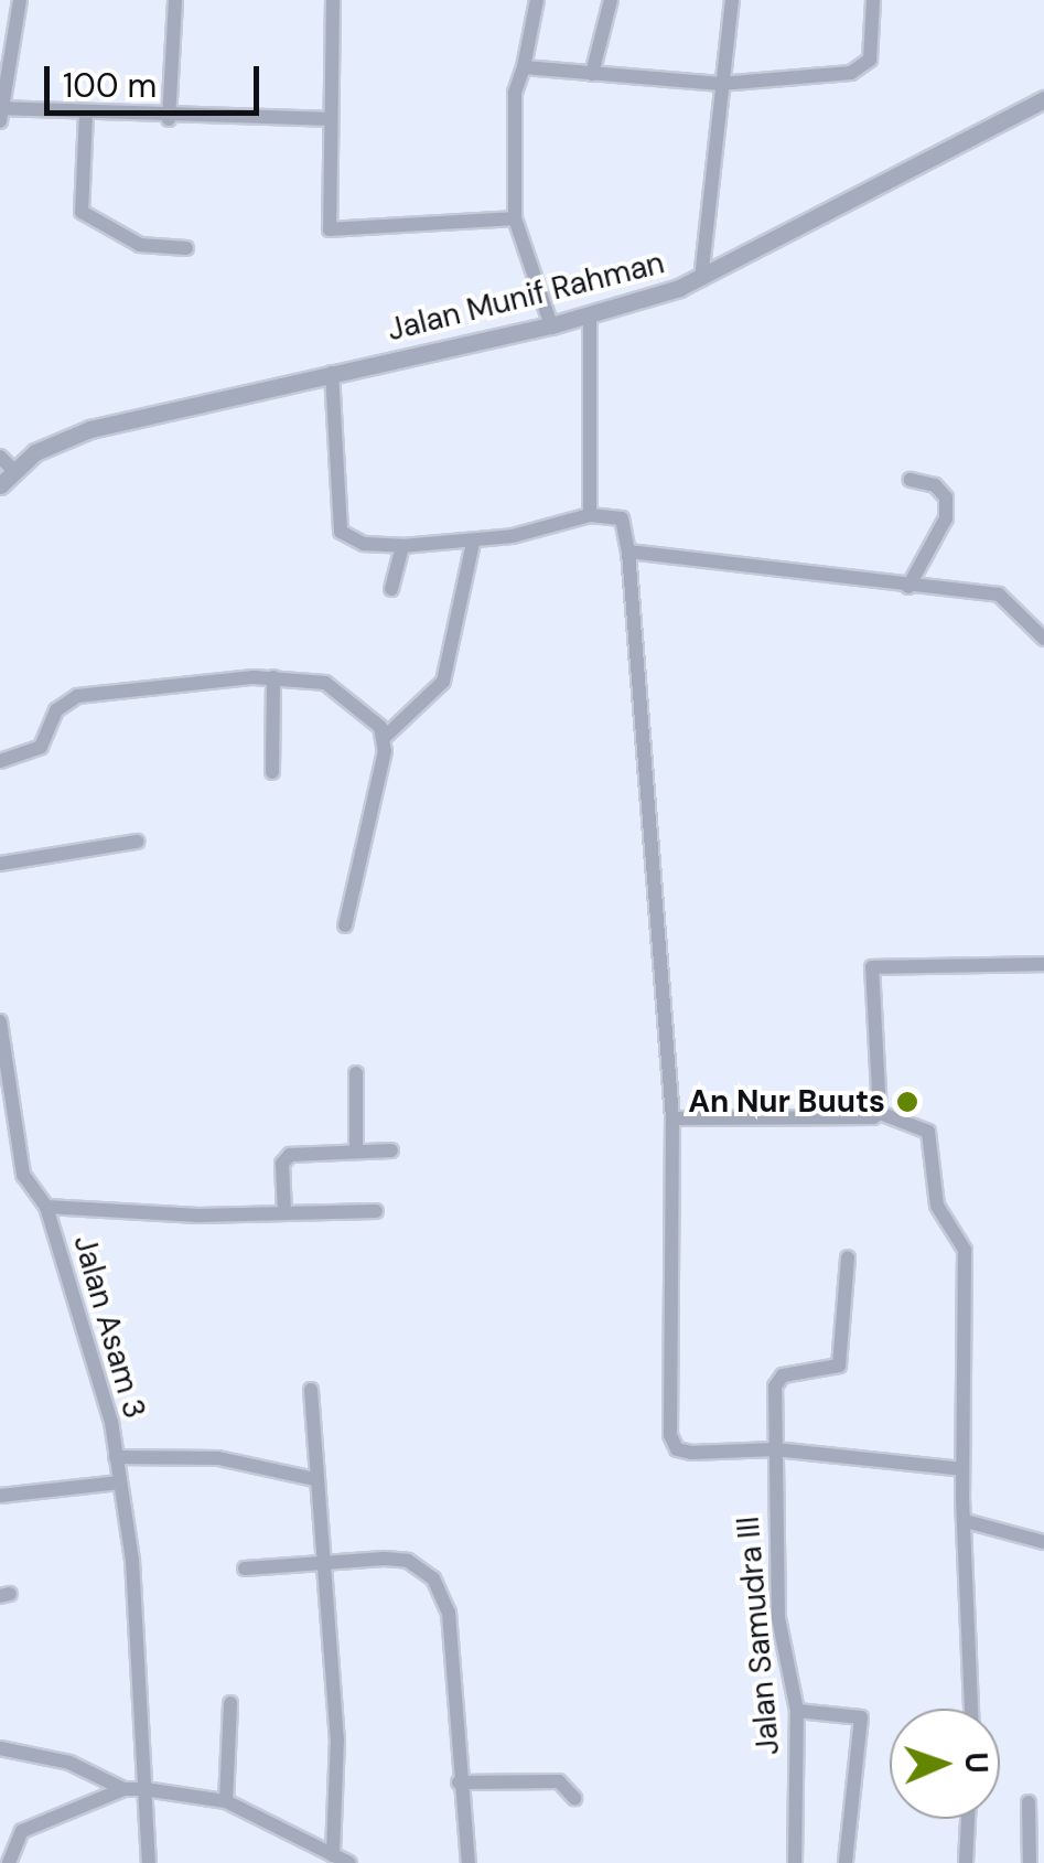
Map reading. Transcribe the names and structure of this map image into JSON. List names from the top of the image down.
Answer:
{
  "streets": {
    "street": ["Jalan Munif Rahman", "Jalan Asam 3", "Jalan Samudra III"]
  },
  "places": ["An Nur Buuts"],
  "scale_bar": "100 m",
  "north": "right"
}
